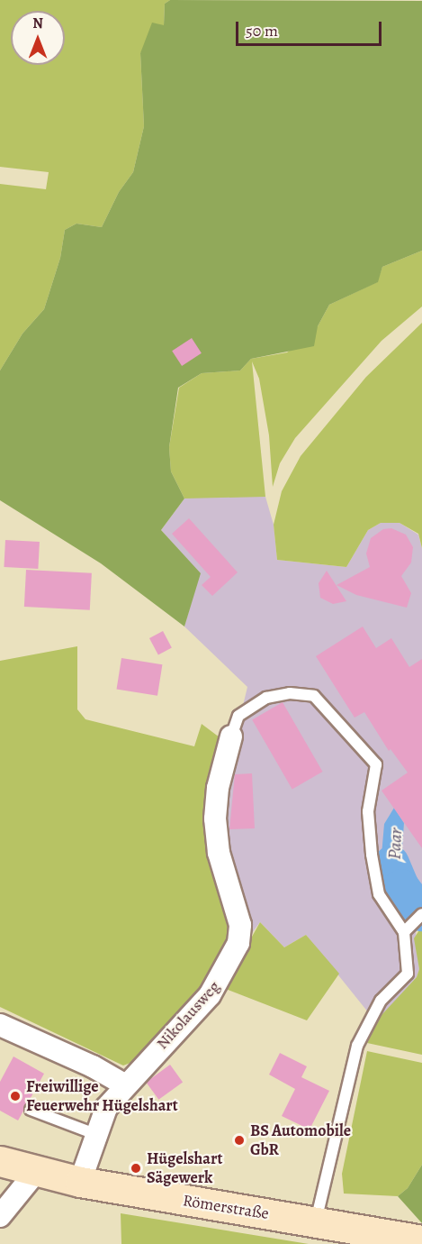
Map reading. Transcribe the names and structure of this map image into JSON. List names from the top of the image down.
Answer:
{
  "streets": {
    "main road": ["Römerstraße"],
    "street": ["Nikolausweg"]
  },
  "crossings": [
    ["Nikolausweg", "Römerstraße"]
  ],
  "water": ["Paar"],
  "places": ["Freiwillige Feuerwehr Hügelshart", "BS Automobile GbR", "Hügelshart Sägewerk"],
  "scale_bar": "50 m",
  "north": "top"
}
